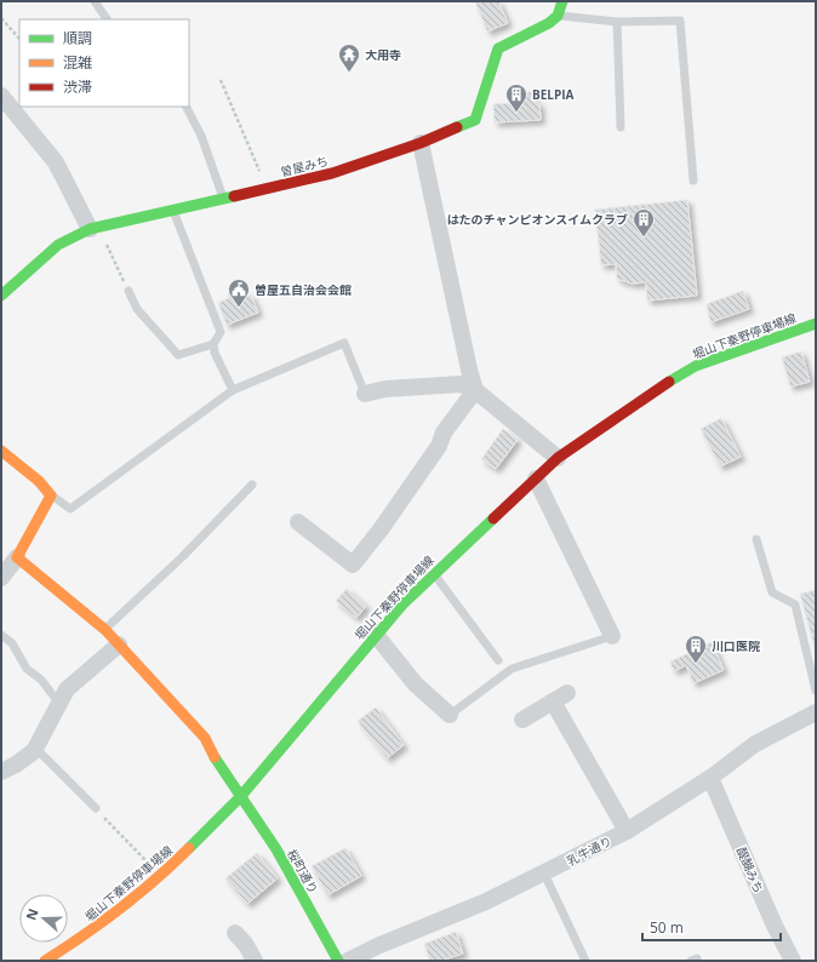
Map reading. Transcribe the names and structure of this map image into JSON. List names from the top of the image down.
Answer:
{
  "streets": {
    "street": [
      "曽屋みち",
      "堀山下秦野停車場線",
      "乳牛通り",
      "醍醐みち",
      "桜町通り"
    ]
  },
  "crossings": [
    ["堀山下秦野停車場線", "桜町通り"],
    ["乳牛通り", "醍醐みち"]
  ],
  "places": {
    "temple": ["大用寺"],
    "building": ["BELPIA", "はたのチャンピオンスイムクラブ", "川口医院"],
    "public building": ["曽屋五自治会会館"]
  },
  "legend": ["順調", "混雑", "渋滞"],
  "scale_bar": "50 m",
  "north": "left"
}
